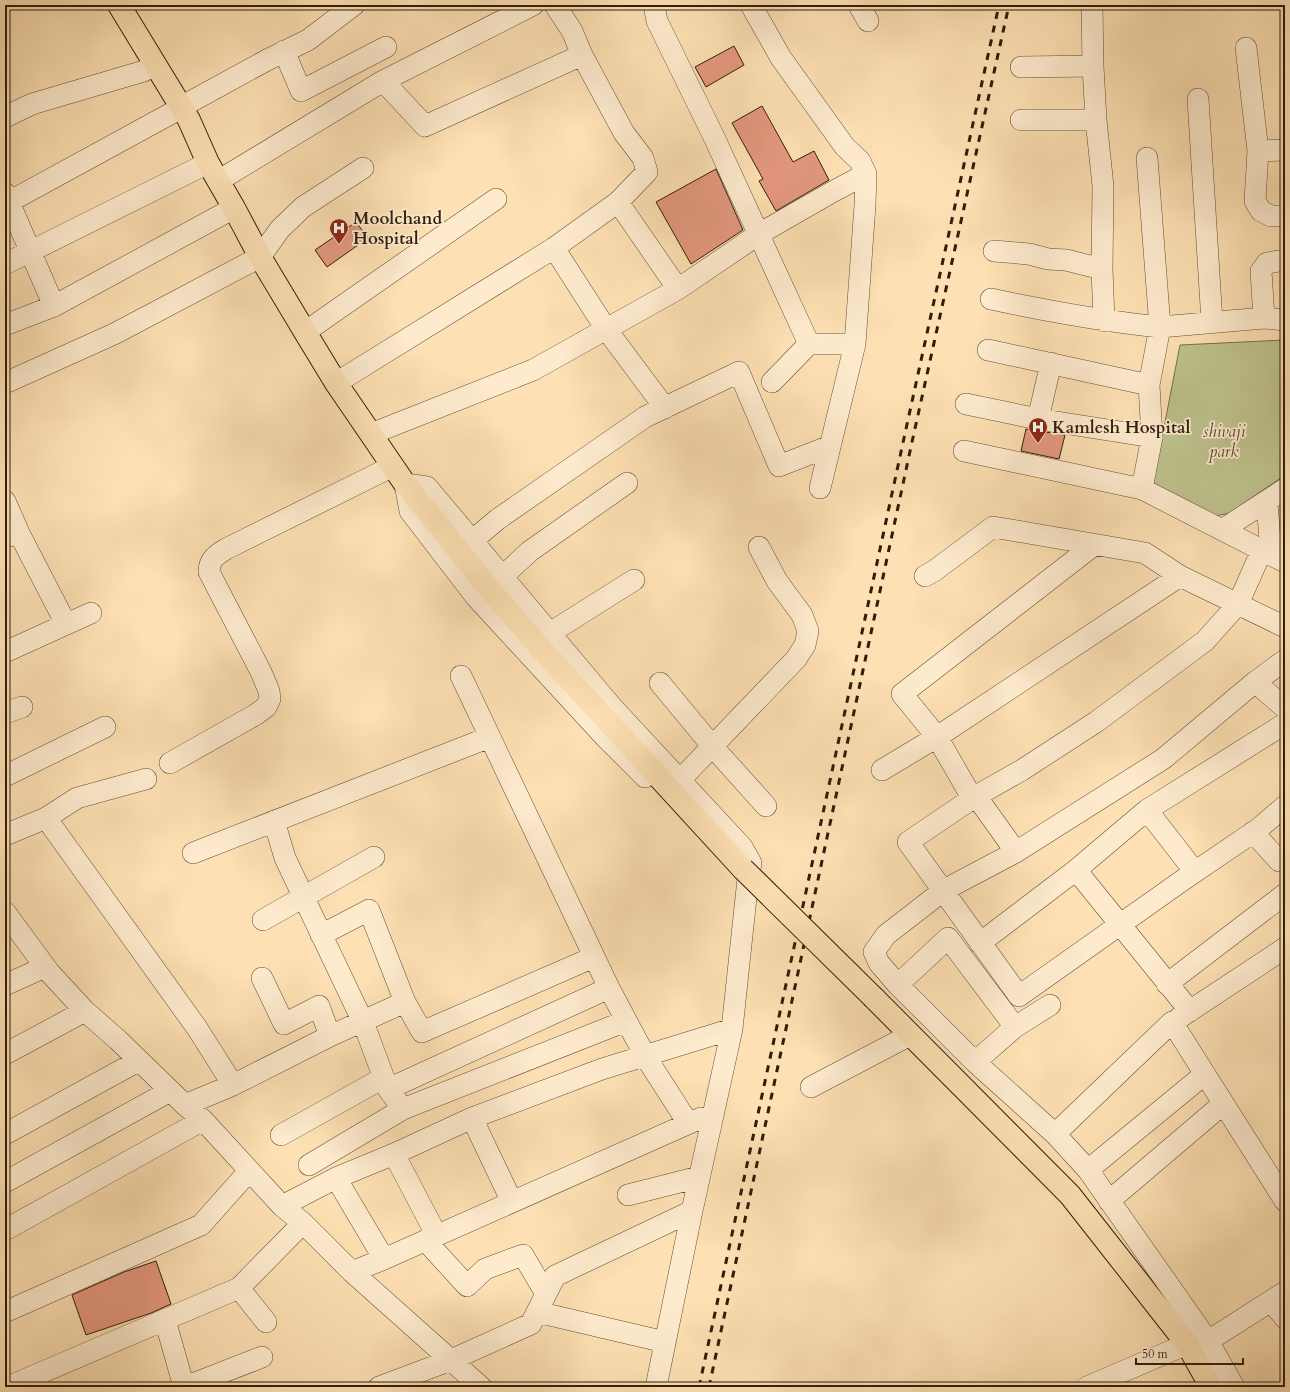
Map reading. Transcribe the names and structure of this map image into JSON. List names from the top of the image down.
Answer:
{
  "parks": ["shivaji park"],
  "places": {
    "hospital": ["Moolchand Hospital", "Kamlesh Hospital"]
  },
  "scale_bar": "50 m"
}
